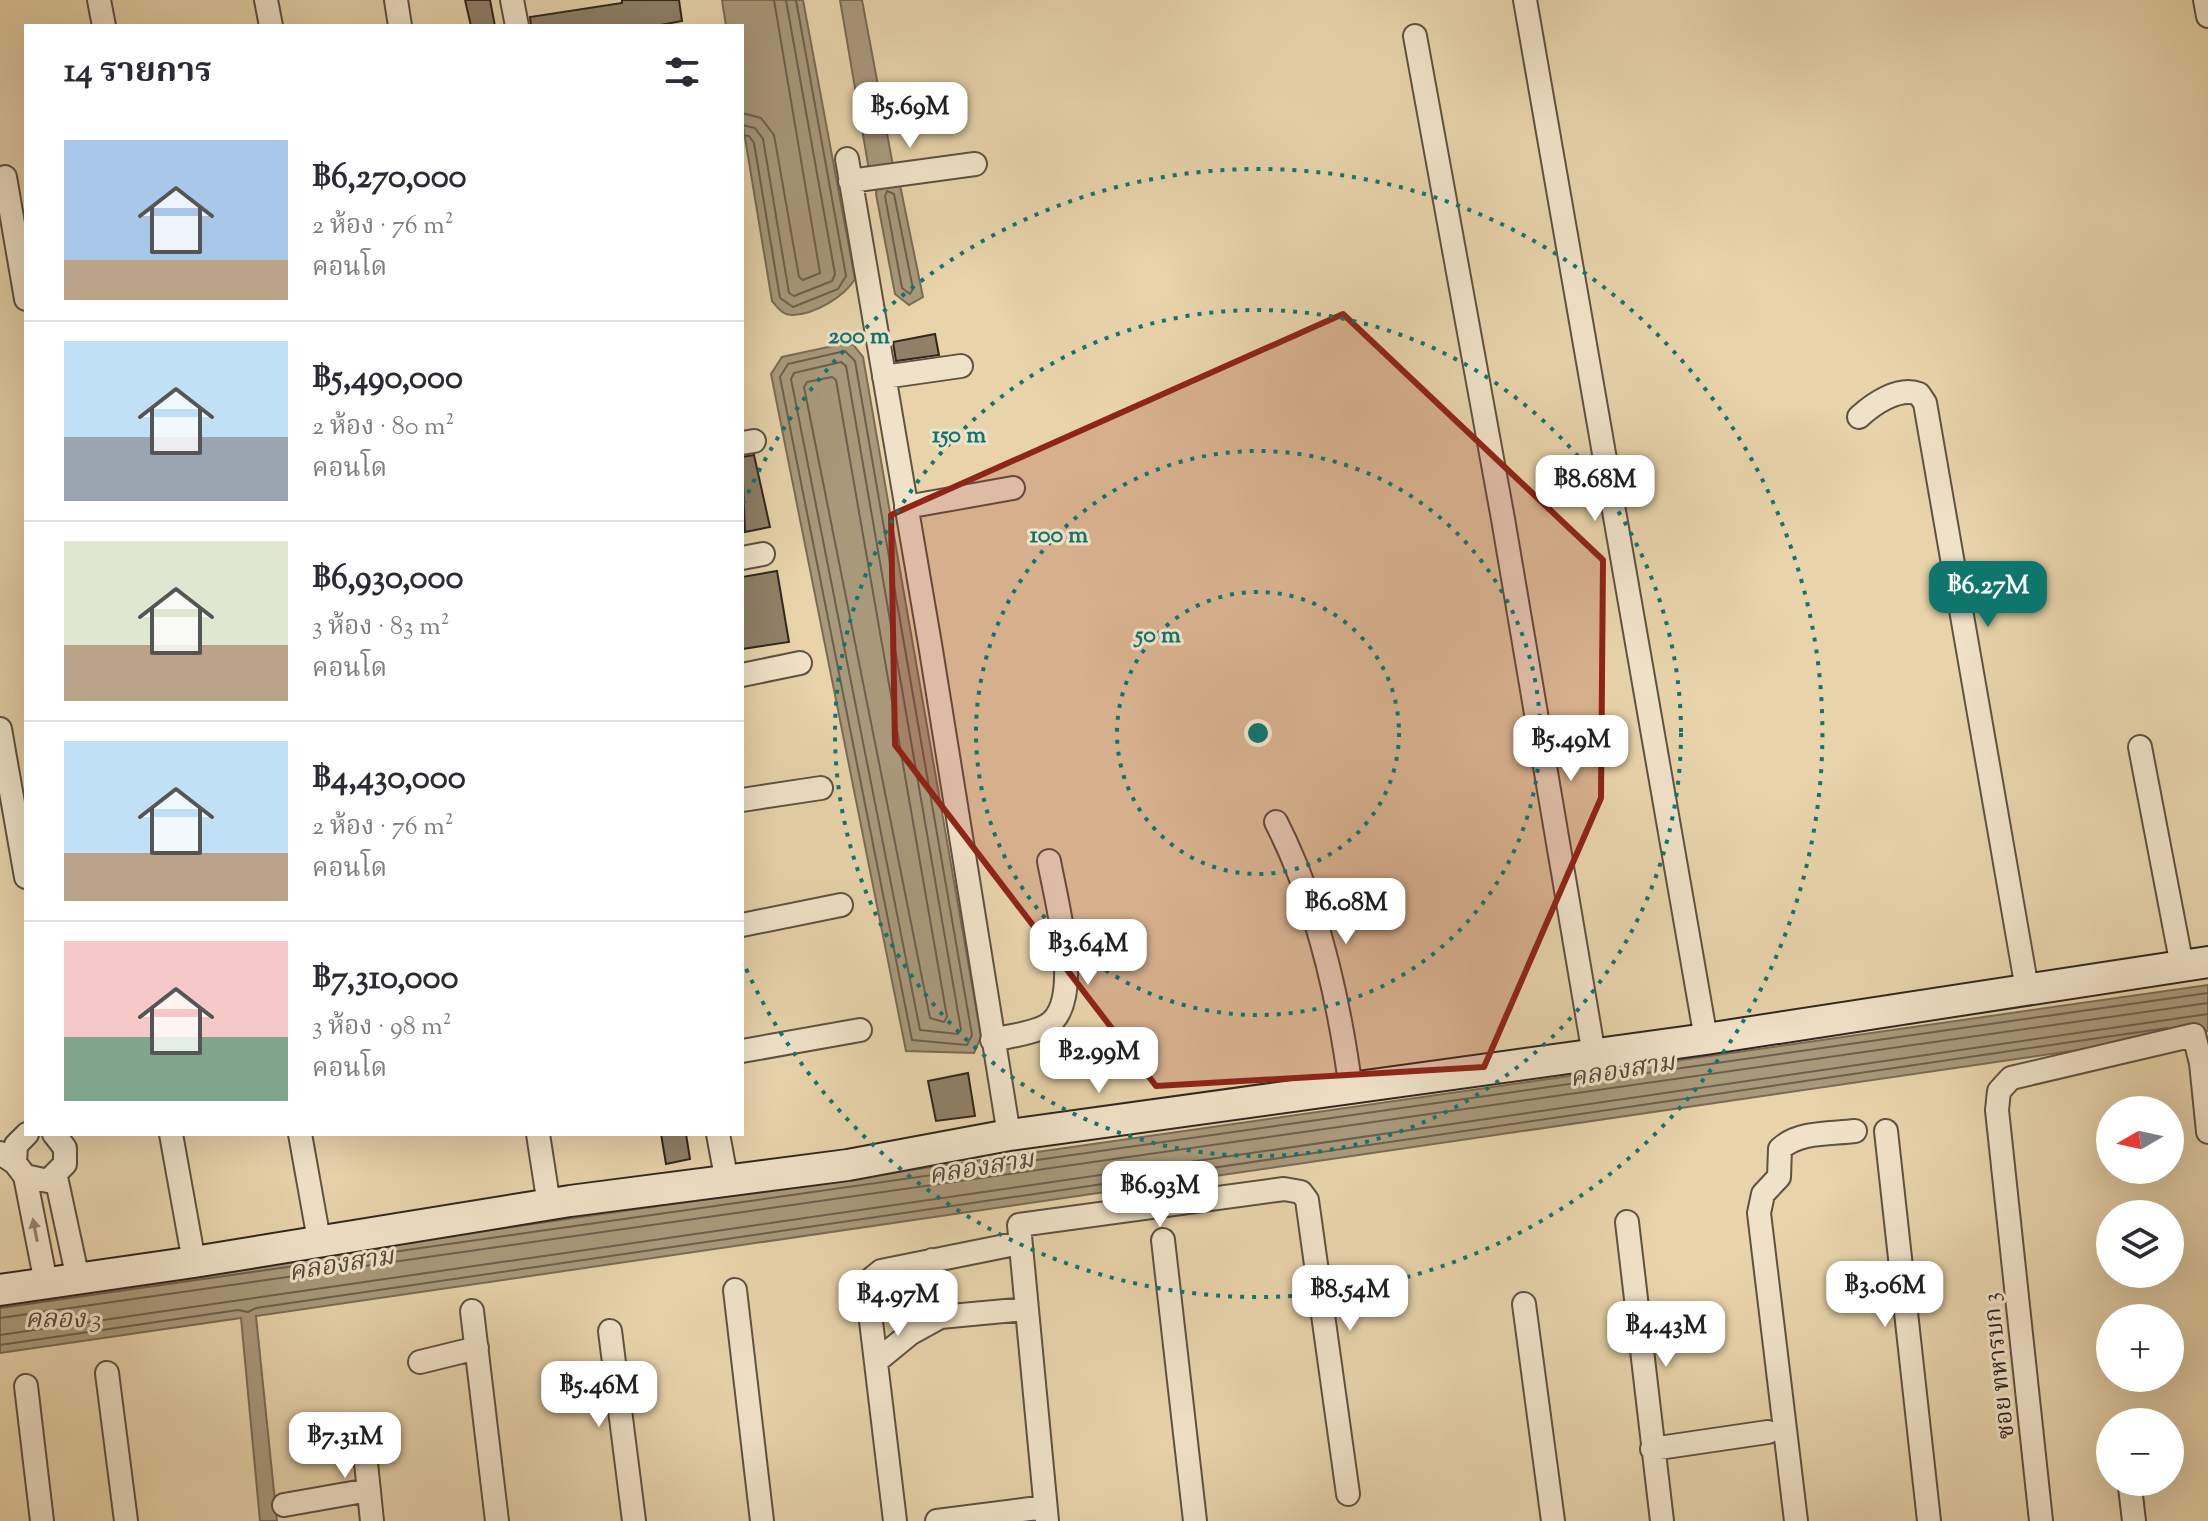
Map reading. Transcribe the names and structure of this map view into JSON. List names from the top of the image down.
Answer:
{
  "streets": {
    "street": ["ซอย ทหารบก 3"]
  },
  "water": ["คลองสาม", "คลอง 3"],
  "north": "left",
  "page": {
    "heading": "14 รายการ",
    "price": [
      "฿5.69M",
      "฿8.68M",
      "฿6.27M",
      "฿5.49M",
      "฿6.08M",
      "฿3.64M",
      "฿2.99M",
      "฿6.93M",
      "฿3.06M",
      "฿8.54M",
      "฿4.97M",
      "฿4.43M",
      "฿5.46M",
      "฿7.31M"
    ],
    "list": [
      {
        "name": "฿6,270,000",
        "note": "2 ห้อง · 76 m² · คอนโด"
      },
      {
        "name": "฿5,490,000",
        "note": "2 ห้อง · 80 m² · คอนโด"
      },
      {
        "name": "฿6,930,000",
        "note": "3 ห้อง · 83 m² · คอนโด"
      },
      {
        "name": "฿4,430,000",
        "note": "2 ห้อง · 76 m² · คอนโด"
      },
      {
        "name": "฿7,310,000",
        "note": "3 ห้อง · 98 m² · คอนโด"
      }
    ],
    "map_buttons": ["+", "−"]
  },
  "rings": [
    "200 m",
    "150 m",
    "100 m",
    "50 m"
  ]
}
